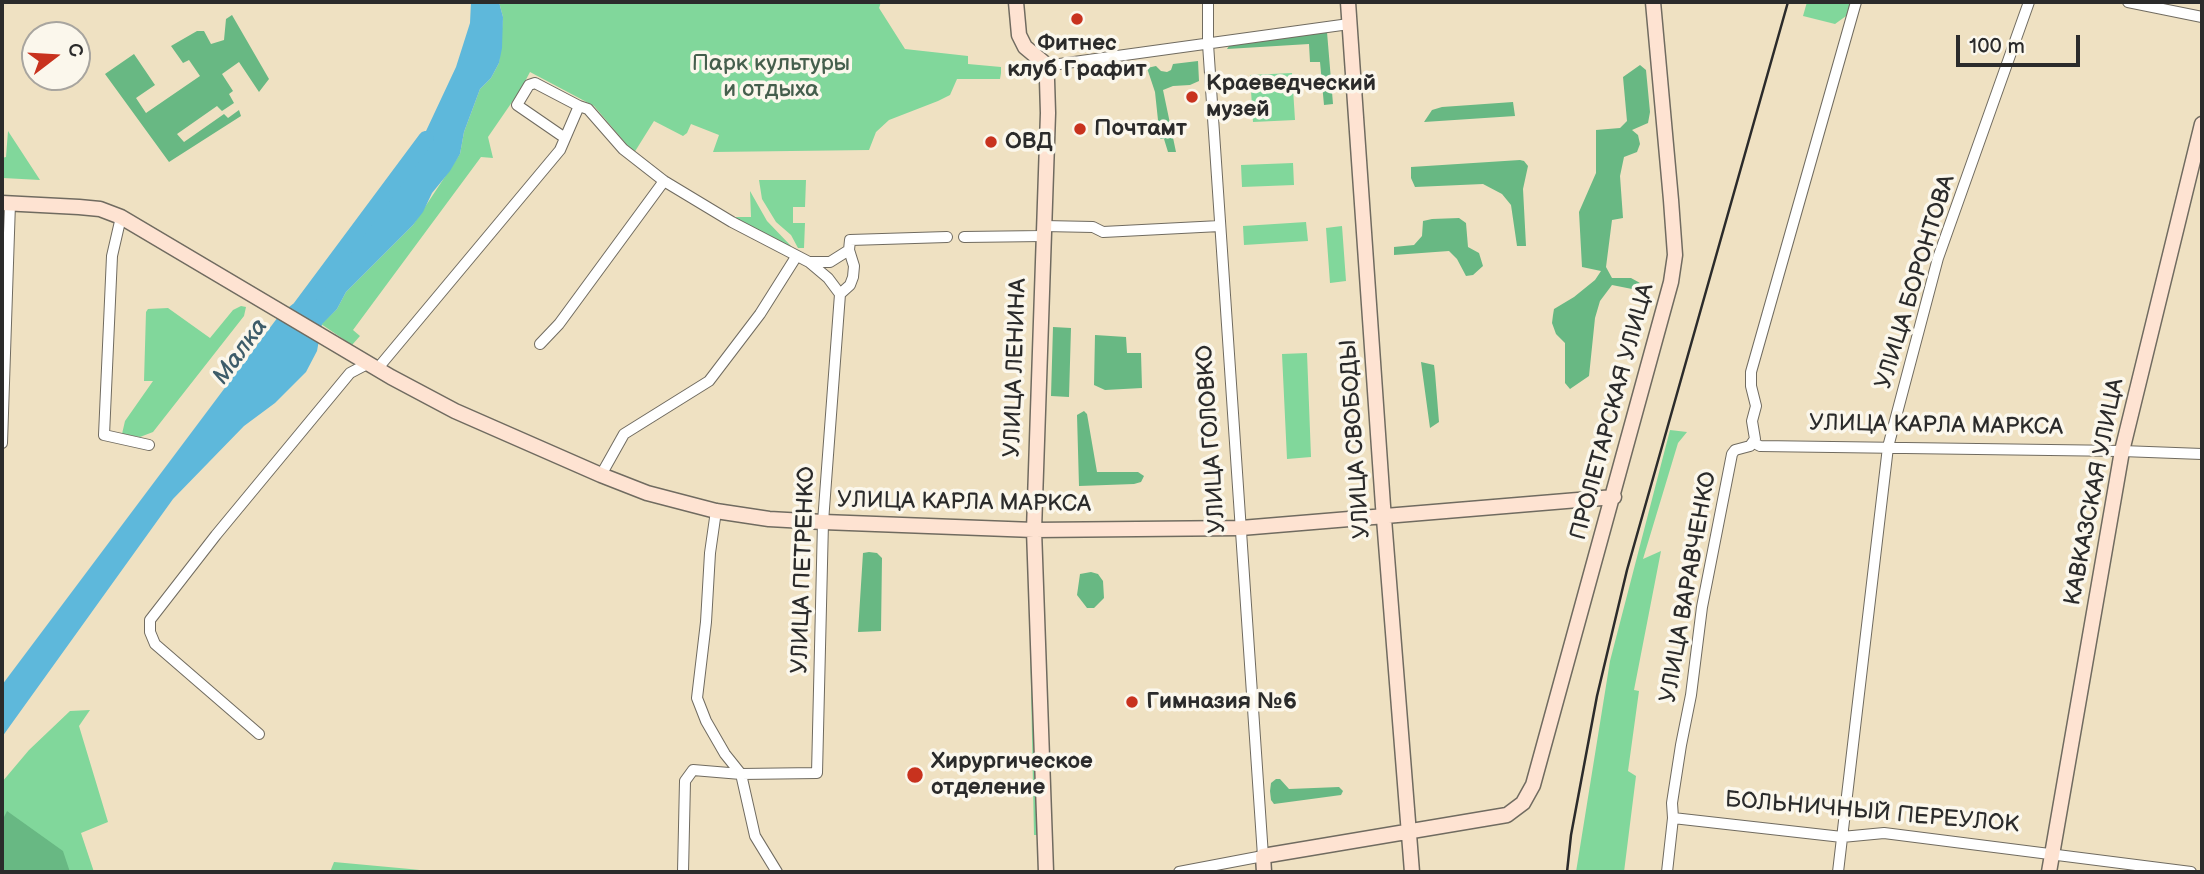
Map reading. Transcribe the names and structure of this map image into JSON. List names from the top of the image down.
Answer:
{
  "streets": {
    "street": [
      "УЛИЦА БОРОНТОВА",
      "УЛИЦА ЛЕНИНА",
      "ПРОЛЕТАРСКАЯ УЛИЦА",
      "УЛИЦА КАРЛА МАРКСА",
      "УЛИЦА ГОЛОВКО",
      "УЛИЦА СВОБОДЫ",
      "КАВКАЗСКАЯ УЛИЦА",
      "УЛИЦА ПЕТРЕНКО",
      "УЛИЦА ВАРАВЧЕНКО",
      "БОЛЬНИЧНЫЙ ПЕРЕУЛОК"
    ]
  },
  "crossings": [
    ["УЛИЦА БОРОНТОВА", "УЛИЦА КАРЛА МАРКСА"],
    ["УЛИЦА БОРОНТОВА", "БОЛЬНИЧНЫЙ ПЕРЕУЛОК"],
    ["УЛИЦА ЛЕНИНА", "УЛИЦА КАРЛА МАРКСА"],
    ["ПРОЛЕТАРСКАЯ УЛИЦА", "УЛИЦА КАРЛА МАРКСА"],
    ["ПРОЛЕТАРСКАЯ УЛИЦА", "УЛИЦА СВОБОДЫ"],
    ["УЛИЦА КАРЛА МАРКСА", "УЛИЦА ГОЛОВКО"],
    ["УЛИЦА КАРЛА МАРКСА", "УЛИЦА СВОБОДЫ"],
    ["УЛИЦА КАРЛА МАРКСА", "КАВКАЗСКАЯ УЛИЦА"],
    ["УЛИЦА КАРЛА МАРКСА", "УЛИЦА ПЕТРЕНКО"],
    ["УЛИЦА КАРЛА МАРКСА", "УЛИЦА ВАРАВЧЕНКО"],
    ["КАВКАЗСКАЯ УЛИЦА", "БОЛЬНИЧНЫЙ ПЕРЕУЛОК"],
    ["УЛИЦА ВАРАВЧЕНКО", "БОЛЬНИЧНЫЙ ПЕРЕУЛОК"]
  ],
  "water": ["Малка"],
  "parks": ["Парк культуры и отдыха"],
  "places": [
    "Фитнес клуб Графит",
    "Краеведческий музей",
    "Почтамт",
    "ОВД",
    "Гимназия №6",
    "Хирургическое отделение"
  ],
  "scale_bar": "100 m",
  "north": "right"
}
